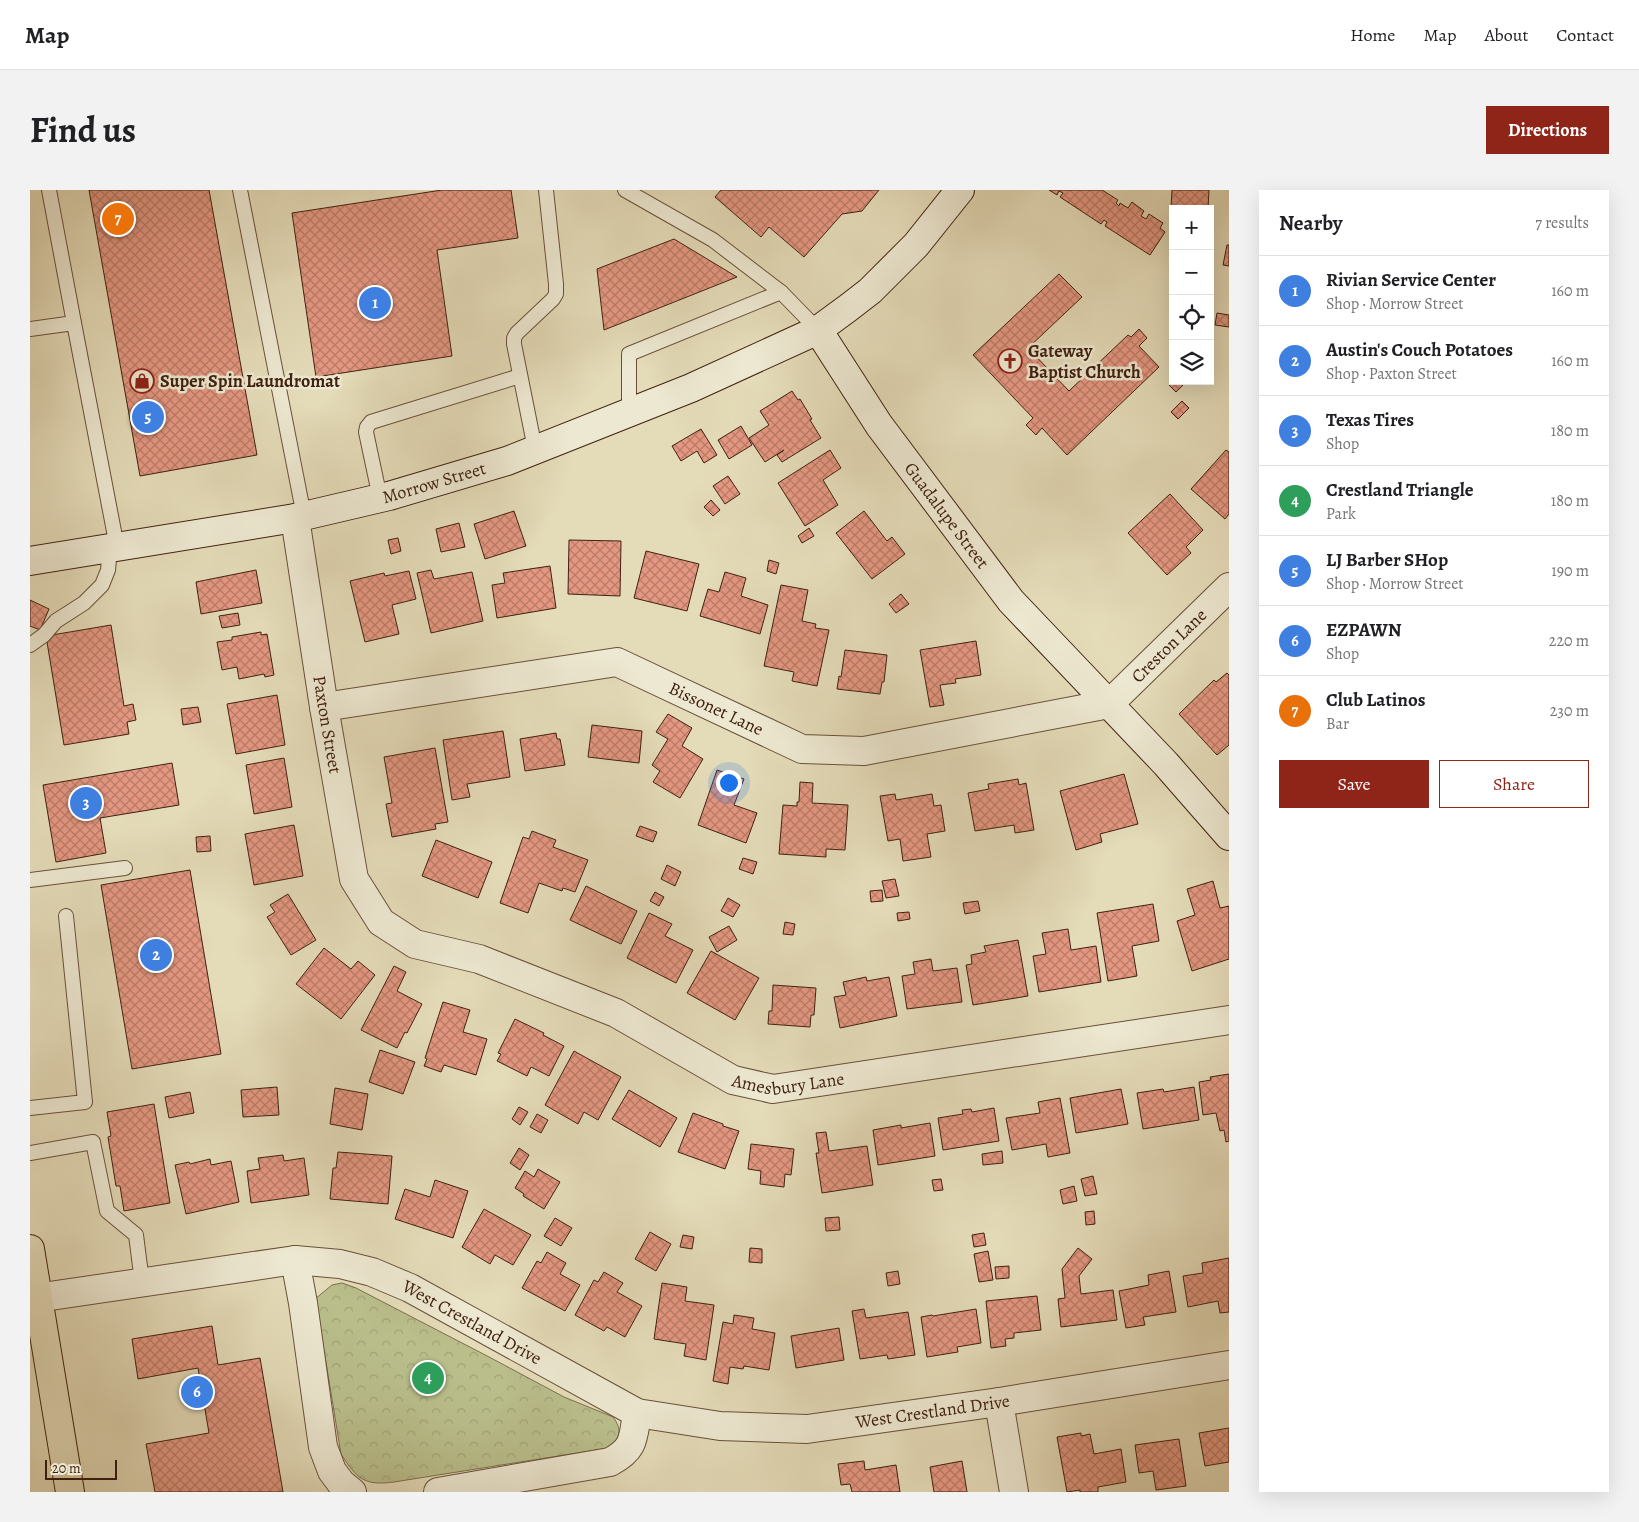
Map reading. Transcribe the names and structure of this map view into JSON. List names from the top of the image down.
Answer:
{
  "streets": {
    "street": [
      "Morrow Street",
      "Guadalupe Street",
      "Creston Lane",
      "Bissonet Lane",
      "Paxton Street",
      "Amesbury Lane",
      "West Crestland Drive"
    ]
  },
  "crossings": [
    ["Morrow Street", "Guadalupe Street"],
    ["Morrow Street", "Paxton Street"],
    ["Guadalupe Street", "Creston Lane"],
    ["Guadalupe Street", "Bissonet Lane"],
    ["Creston Lane", "Bissonet Lane"],
    ["Bissonet Lane", "Paxton Street"],
    ["Paxton Street", "Amesbury Lane"]
  ],
  "places": {
    "church": ["Gateway Baptist Church"],
    "shop": ["Super Spin Laundromat"]
  },
  "scale_bar": "20 m",
  "page": {
    "header": "Map",
    "nav": [
      "Home",
      "Map",
      "About",
      "Contact"
    ],
    "title": "Find us",
    "buttons": [
      "Directions",
      ["Save", "Share"]
    ],
    "heading": ["Nearby", "7 results"],
    "pins": [
      "7",
      "1",
      "5",
      "3",
      "2",
      "4",
      "6"
    ],
    "map_buttons": ["+", "−"],
    "list": [
      {
        "mark": "1",
        "name": "Rivian Service Center",
        "note": "Shop · Morrow Street",
        "value": "160 m"
      },
      {
        "mark": "2",
        "name": "Austin's Couch Potatoes",
        "note": "Shop · Paxton Street",
        "value": "160 m"
      },
      {
        "mark": "3",
        "name": "Texas Tires",
        "note": "Shop",
        "value": "180 m"
      },
      {
        "mark": "4",
        "name": "Crestland Triangle",
        "note": "Park",
        "value": "180 m"
      },
      {
        "mark": "5",
        "name": "LJ Barber SHop",
        "note": "Shop · Morrow Street",
        "value": "190 m"
      },
      {
        "mark": "6",
        "name": "EZPAWN",
        "note": "Shop",
        "value": "220 m"
      },
      {
        "mark": "7",
        "name": "Club Latinos",
        "note": "Bar",
        "value": "230 m"
      }
    ],
    "scale": "20 m"
  }
}
